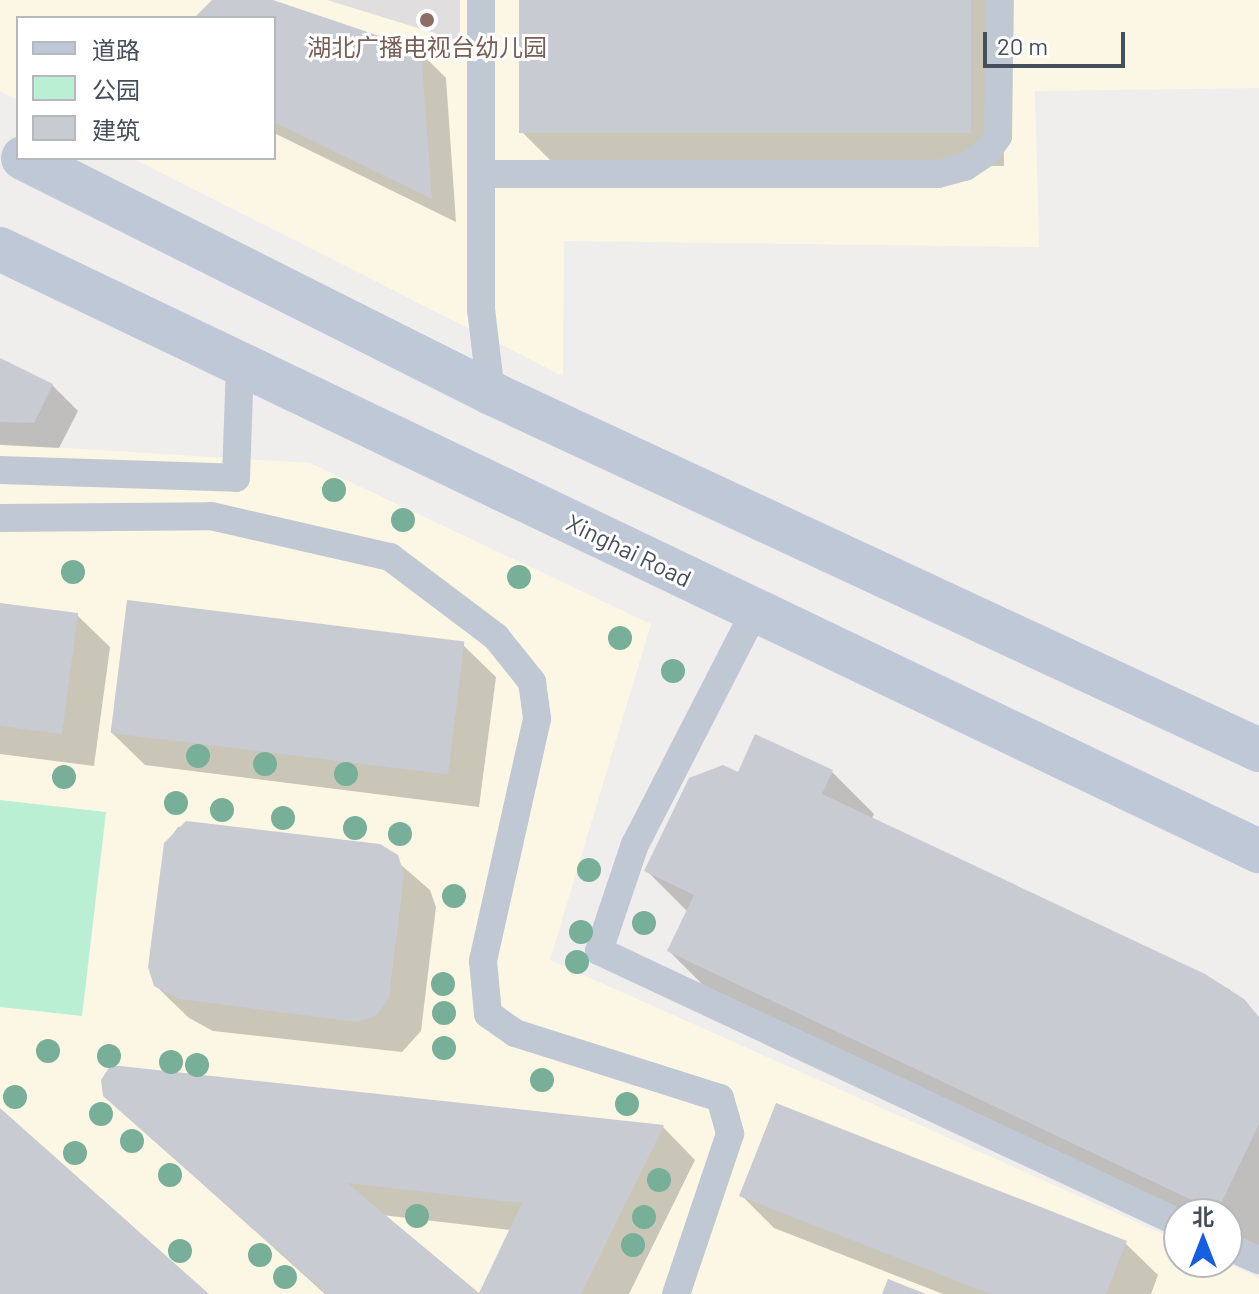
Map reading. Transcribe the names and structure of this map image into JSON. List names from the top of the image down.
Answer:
{
  "streets": {
    "street": ["Xinghai Road"]
  },
  "places": ["湖北广播电视台幼儿园"],
  "legend": ["道路", "公园", "建筑"],
  "scale_bar": "20 m",
  "north": "top"
}
